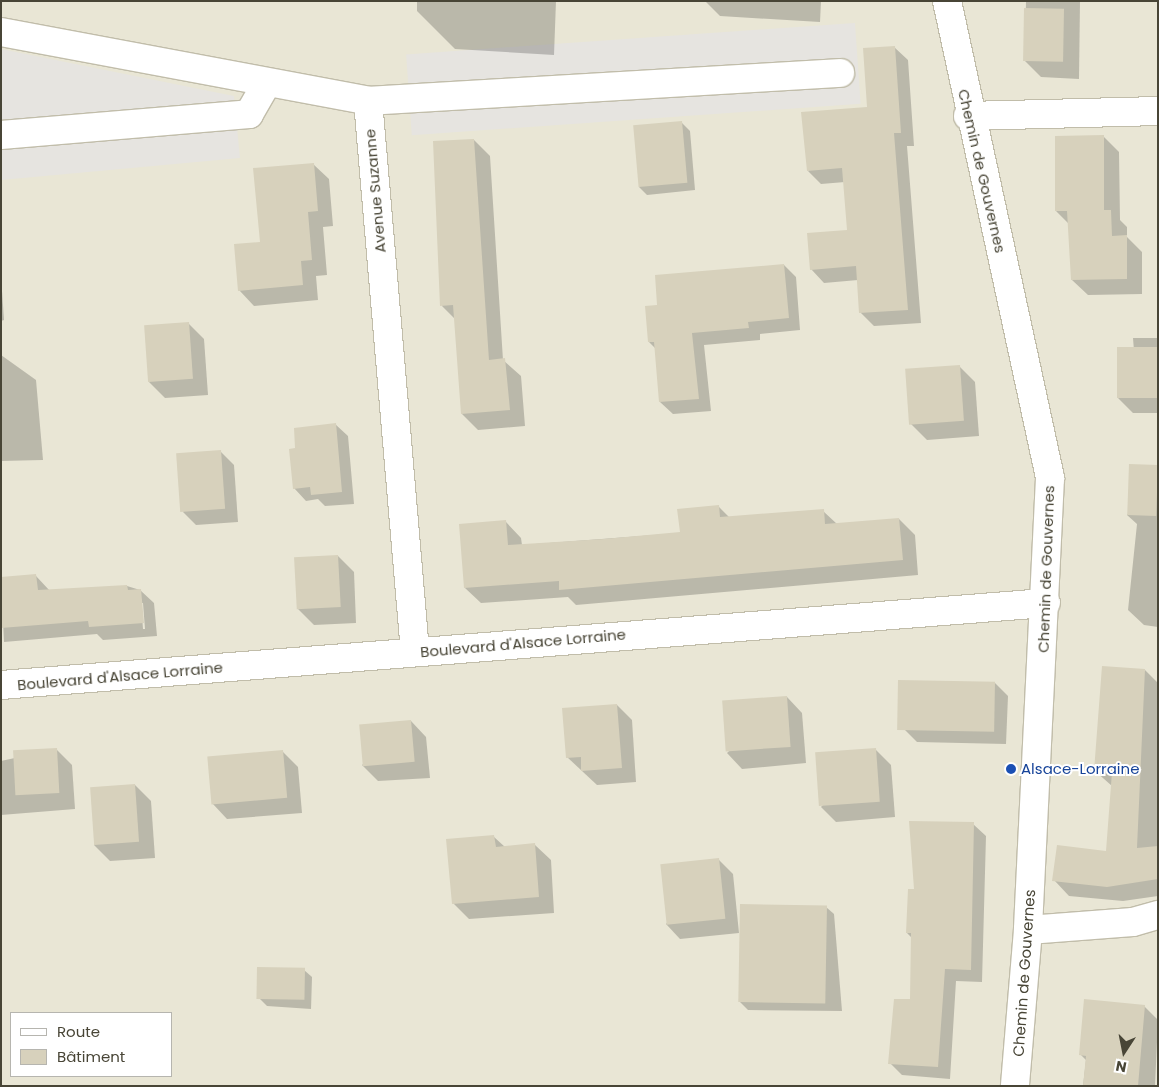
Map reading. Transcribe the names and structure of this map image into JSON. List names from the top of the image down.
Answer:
{
  "streets": {
    "street": ["Chemin de Gouvernes", "Avenue Suzanne", "Boulevard d'Alsace Lorraine"]
  },
  "crossings": [
    ["Chemin de Gouvernes", "Boulevard d'Alsace Lorraine"],
    ["Avenue Suzanne", "Boulevard d'Alsace Lorraine"]
  ],
  "places": ["Alsace-Lorraine"],
  "legend": ["Route", "Bâtiment"],
  "north": "bottom"
}
